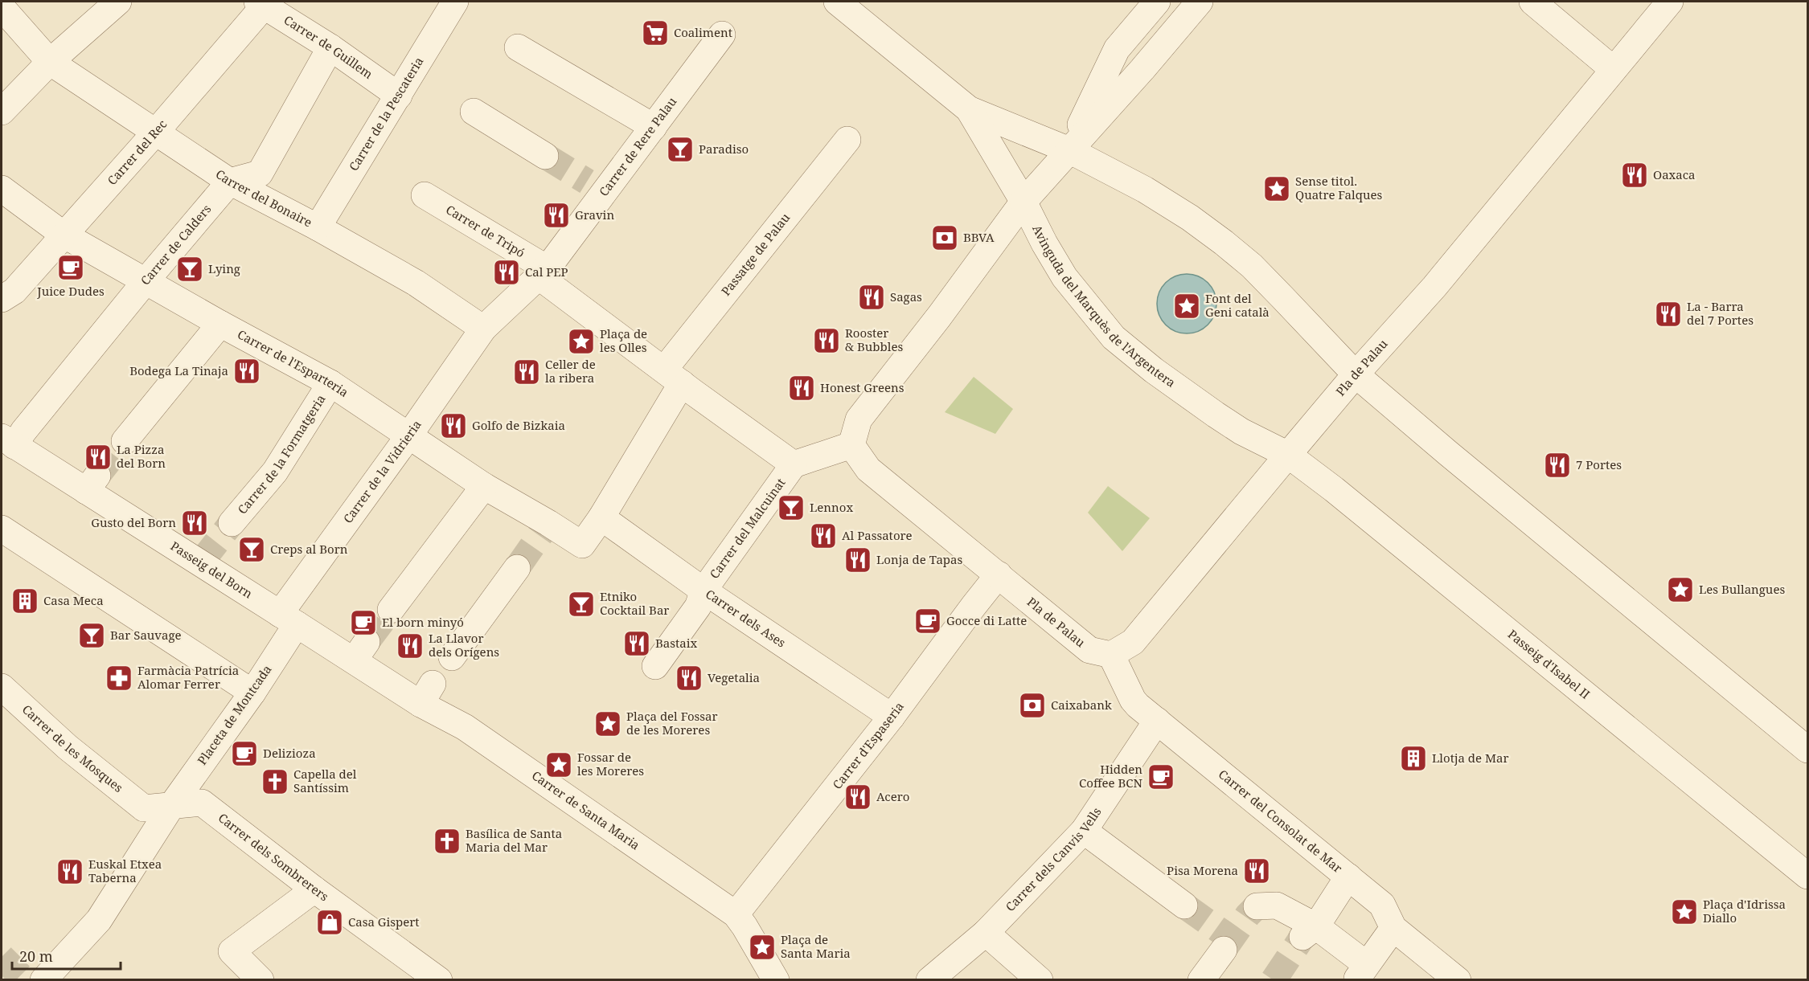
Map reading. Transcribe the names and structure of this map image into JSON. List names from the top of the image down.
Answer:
{
  "streets": {
    "street": [
      "Carrer de Guillem",
      "Carrer de la Pescateria",
      "Carrer de Rere Palau",
      "Carrer del Rec",
      "Carrer del Bonaire",
      "Carrer de Tripó",
      "Carrer de Calders",
      "Passatge de Palau",
      "Avinguda del Marquès de l'Argentera",
      "Carrer de l'Esparteria",
      "Pla de Palau",
      "Carrer de la Formatgeria",
      "Carrer de la Vidrieria",
      "Carrer del Malcuinat",
      "Passeig del Born",
      "Carrer dels Ases",
      "Passeig d'Isabel II",
      "Placeta de Montcada",
      "Carrer d'Espaseria",
      "Carrer de les Mosques",
      "Carrer de Santa Maria",
      "Carrer del Consolat de Mar",
      "Carrer dels Sombrerers",
      "Carrer dels Canvis Vells"
    ]
  },
  "crossings": [
    ["Carrer de Guillem", "Carrer de la Pescateria"],
    ["Carrer de Guillem", "Carrer del Rec"],
    ["Carrer de la Pescateria", "Carrer del Bonaire"],
    ["Carrer de Rere Palau", "Carrer de Tripó"],
    ["Carrer del Rec", "Carrer del Bonaire"],
    ["Carrer del Rec", "Carrer de l'Esparteria"],
    ["Carrer del Bonaire", "Carrer de Calders"],
    ["Carrer del Bonaire", "Carrer de la Vidrieria"],
    ["Carrer de Calders", "Carrer de l'Esparteria"],
    ["Carrer de Calders", "Passeig del Born"],
    ["Avinguda del Marquès de l'Argentera", "Pla de Palau"],
    ["Avinguda del Marquès de l'Argentera", "Passeig d'Isabel II"],
    ["Carrer de l'Esparteria", "Carrer de la Formatgeria"],
    ["Carrer de l'Esparteria", "Carrer de la Vidrieria"],
    ["Carrer de l'Esparteria", "Carrer dels Ases"],
    ["Pla de Palau", "Passeig d'Isabel II"],
    ["Pla de Palau", "Carrer d'Espaseria"],
    ["Pla de Palau", "Carrer del Consolat de Mar"],
    ["Carrer de la Vidrieria", "Passeig del Born"],
    ["Carrer de la Vidrieria", "Placeta de Montcada"],
    ["Carrer del Malcuinat", "Carrer dels Ases"],
    ["Passeig del Born", "Placeta de Montcada"],
    ["Passeig del Born", "Carrer de Santa Maria"],
    ["Carrer dels Ases", "Carrer d'Espaseria"],
    ["Placeta de Montcada", "Carrer de les Mosques"],
    ["Placeta de Montcada", "Carrer dels Sombrerers"],
    ["Carrer d'Espaseria", "Carrer de Santa Maria"],
    ["Carrer de les Mosques", "Carrer dels Sombrerers"],
    ["Carrer del Consolat de Mar", "Carrer dels Canvis Vells"]
  ],
  "places": {
    "supermarket": ["Coaliment"],
    "bar": [
      "Paradiso",
      "Lying",
      "Lennox",
      "Creps al Born",
      "Etniko Cocktail Bar",
      "Bar Sauvage"
    ],
    "restaurant": [
      "Oaxaca",
      "Gravin",
      "Cal PEP",
      "Sagas",
      "La - Barra del 7 Portes",
      "Rooster & Bubbles",
      "Bodega La Tinaja",
      "Celler de la ribera",
      "Honest Greens",
      "Golfo de Bizkaia",
      "La Pizza del Born",
      "7 Portes",
      "Gusto del Born",
      "Al Passatore",
      "Lonja de Tapas",
      "Bastaix",
      "La Llavor dels Orígens",
      "Vegetalia",
      "Acero",
      "Pisa Morena",
      "Euskal Etxea Taberna"
    ],
    "place": [
      "Sense titol. Quatre Falques",
      "Font del Geni català",
      "Plaça de les Olles",
      "Les Bullangues",
      "Plaça del Fossar de les Moreres",
      "Fossar de les Moreres",
      "Plaça d'Idrissa Diallo",
      "Plaça de Santa Maria"
    ],
    "bank": ["BBVA", "Caixabank"],
    "cafe": [
      "Juice Dudes",
      "Gocce di Latte",
      "El born minyó",
      "Delizioza",
      "Hidden Coffee BCN"
    ],
    "building": ["Casa Meca", "Llotja de Mar"],
    "pharmacy": ["Farmàcia Patrícia Alomar Ferrer"],
    "church": ["Capella del Santíssim", "Basílica de Santa Maria del Mar"],
    "shop": ["Casa Gispert"]
  },
  "scale_bar": "20 m"
}
